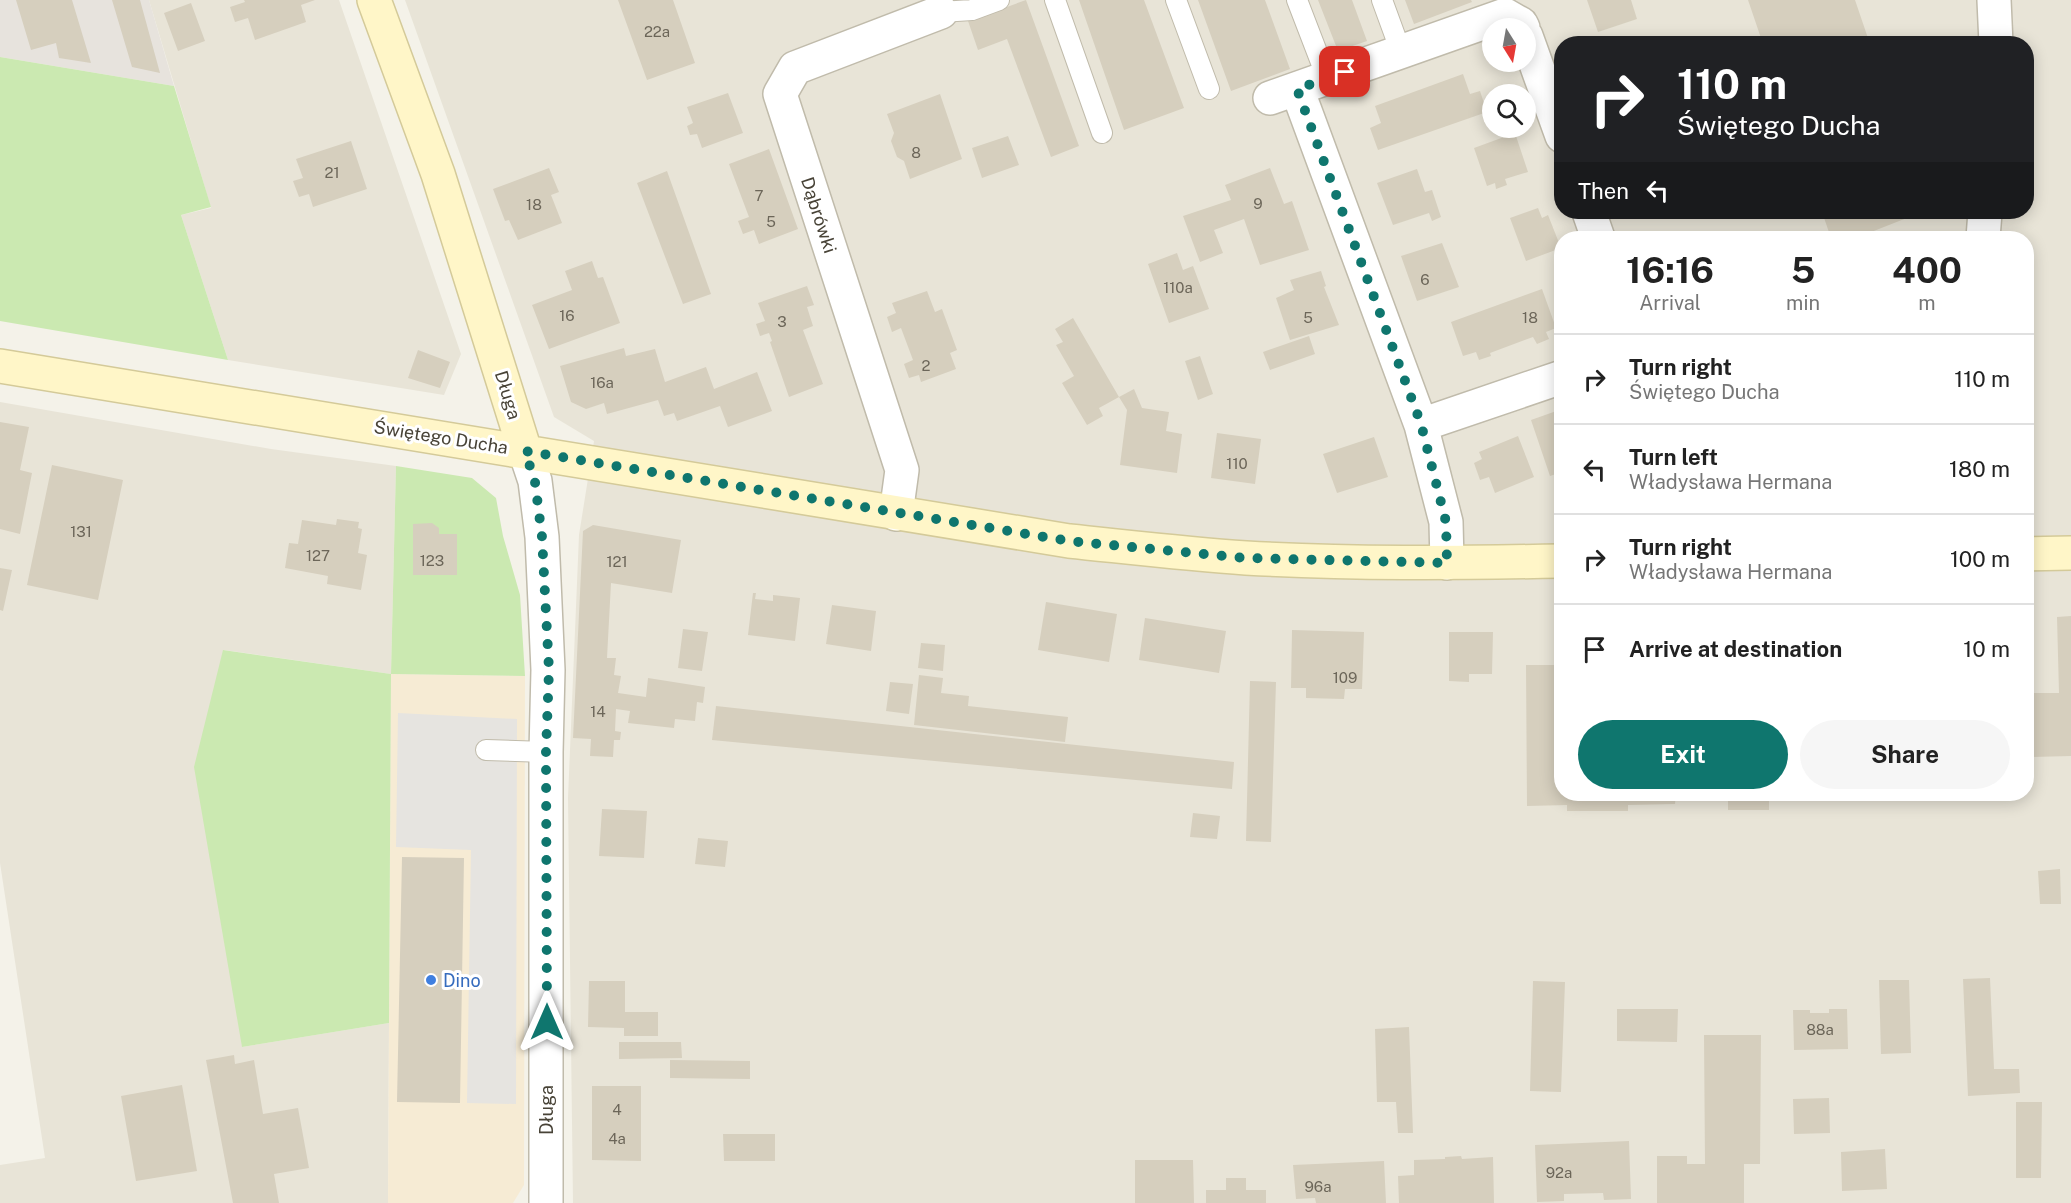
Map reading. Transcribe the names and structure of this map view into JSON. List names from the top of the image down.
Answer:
{
  "streets": {
    "main road": ["Długa", "Świętego Ducha"],
    "street": ["Dąbrówki"]
  },
  "crossings": [
    ["Dąbrówki", "Świętego Ducha"],
    ["Długa", "Świętego Ducha"]
  ],
  "places": ["Dino"],
  "house_numbers": [
    "22a",
    "8",
    "21",
    "7",
    "9",
    "18",
    "5",
    "6",
    "110a",
    "16",
    "5",
    "18",
    "3",
    "2",
    "16a",
    "110",
    "131",
    "127",
    "123",
    "121",
    "109",
    "14",
    "88a",
    "4",
    "4a",
    "92a",
    "96a"
  ],
  "north": "bottom",
  "page": {
    "turn": ["110 m", "Świętego Ducha"],
    "then": "Then",
    "eta": [
      "16:16",
      "Arrival",
      "5",
      "min",
      "400",
      "m"
    ],
    "list": [
      {
        "name": "Turn right",
        "note": "Świętego Ducha",
        "value": "110 m"
      },
      {
        "name": "Turn left",
        "note": "Władysława Hermana",
        "value": "180 m"
      },
      {
        "name": "Turn right",
        "note": "Władysława Hermana",
        "value": "100 m"
      },
      {
        "name": "Arrive at destination",
        "value": "10 m"
      }
    ],
    "buttons": ["Exit", "Share"]
  }
}
